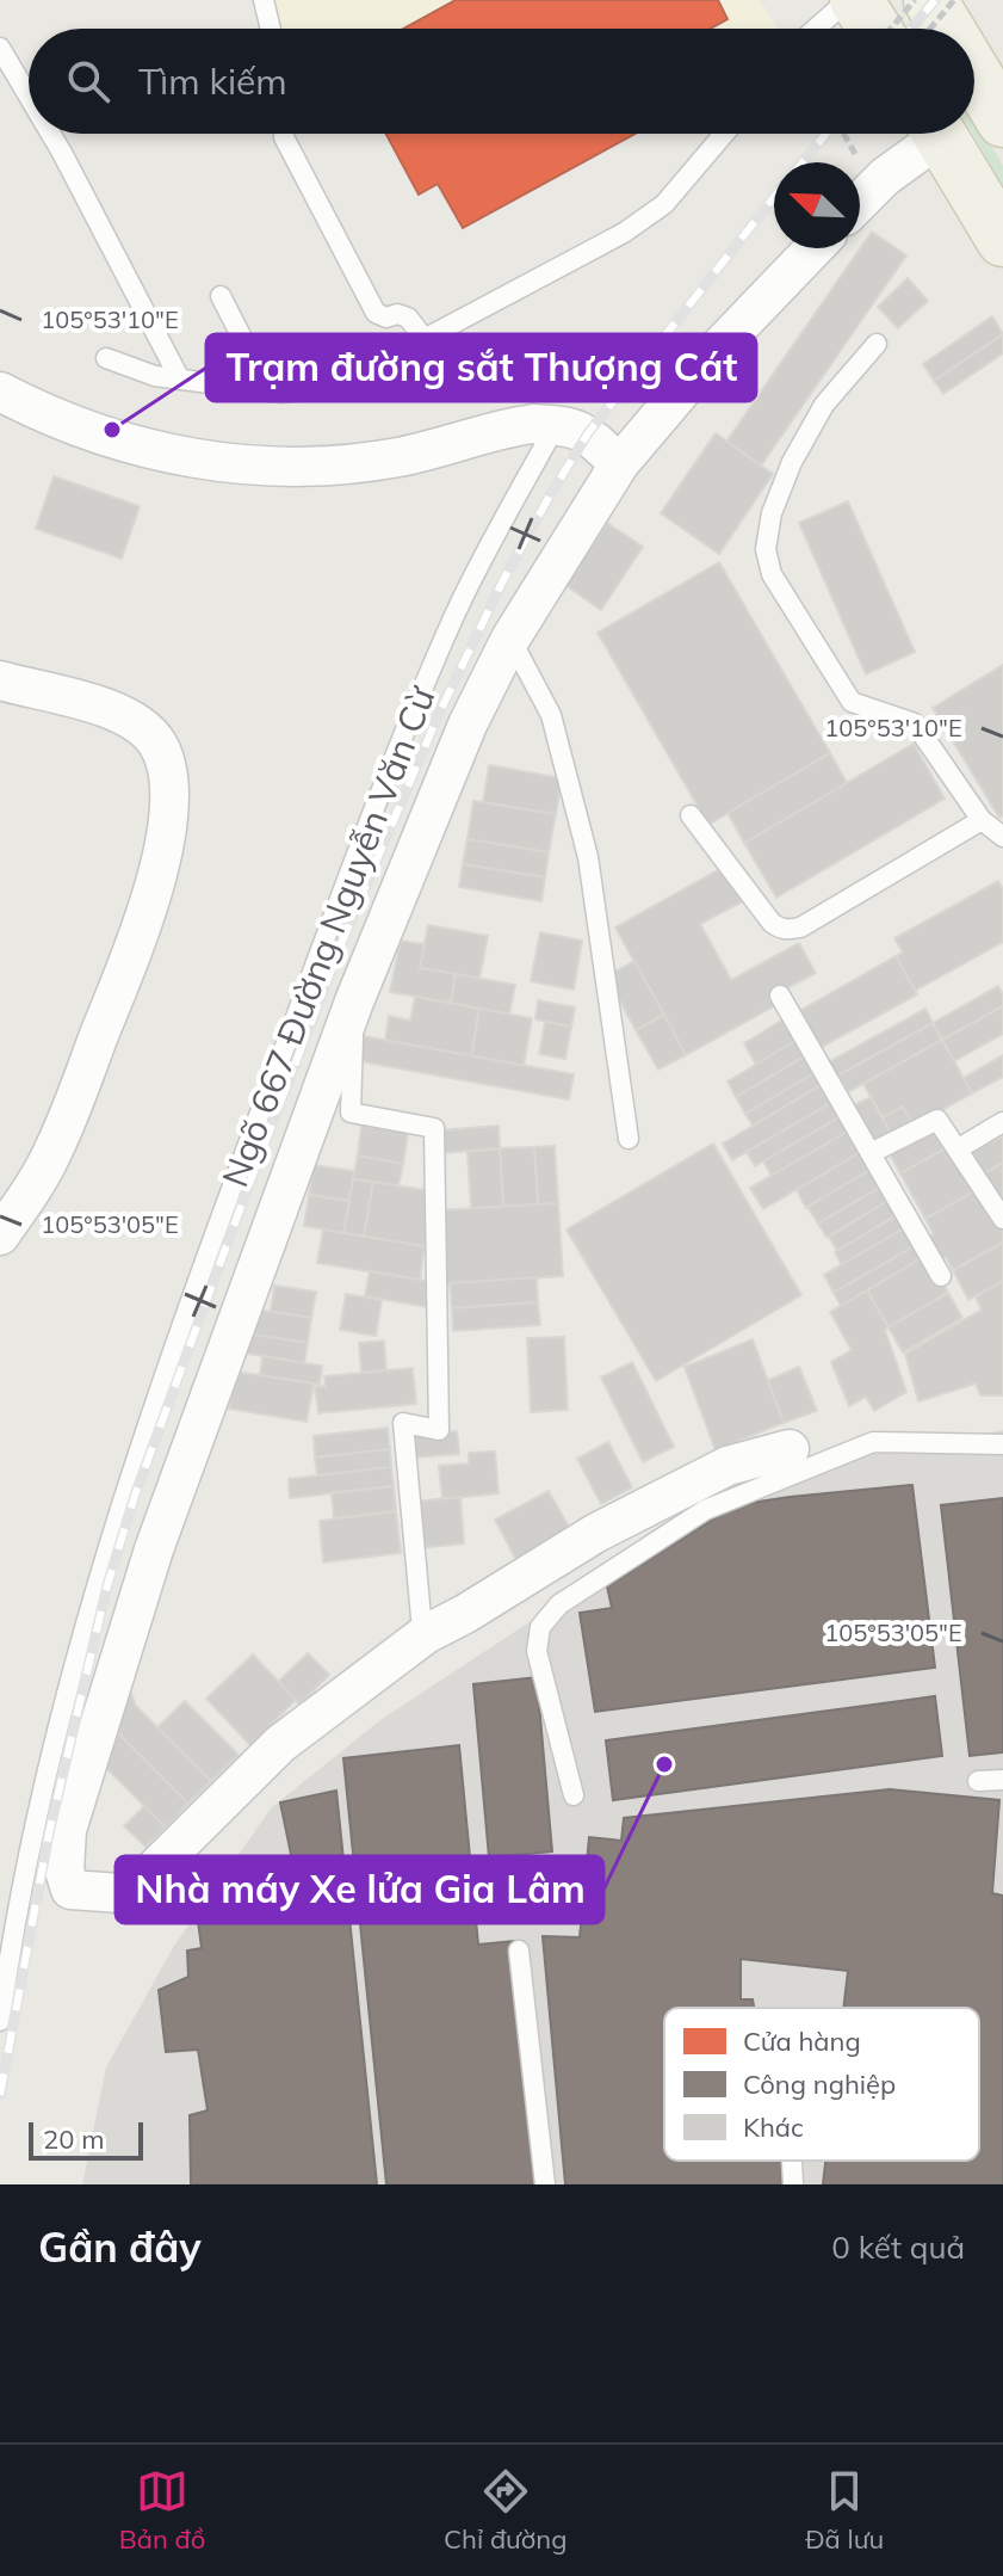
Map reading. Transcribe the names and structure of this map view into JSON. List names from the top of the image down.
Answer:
{
  "streets": {
    "street": ["Ngõ 667 Đường Nguyễn Văn Cừ"]
  },
  "places": ["Trạm đường sắt Thượng Cát", "Nhà máy Xe lửa Gia Lâm"],
  "legend": ["Cửa hàng", "Công nghiệp", "Khác"],
  "scale_bar": "20 m",
  "north": "top left",
  "page": {
    "search": "Tìm kiếm",
    "scale": "20 m",
    "heading": ["Gần đây", "0 kết quả"],
    "nav": ["Bản đồ", "Chỉ đường", "Đã lưu"]
  },
  "coordinates": ["105°53'10\"E", "105°53'05\"E"]
}
